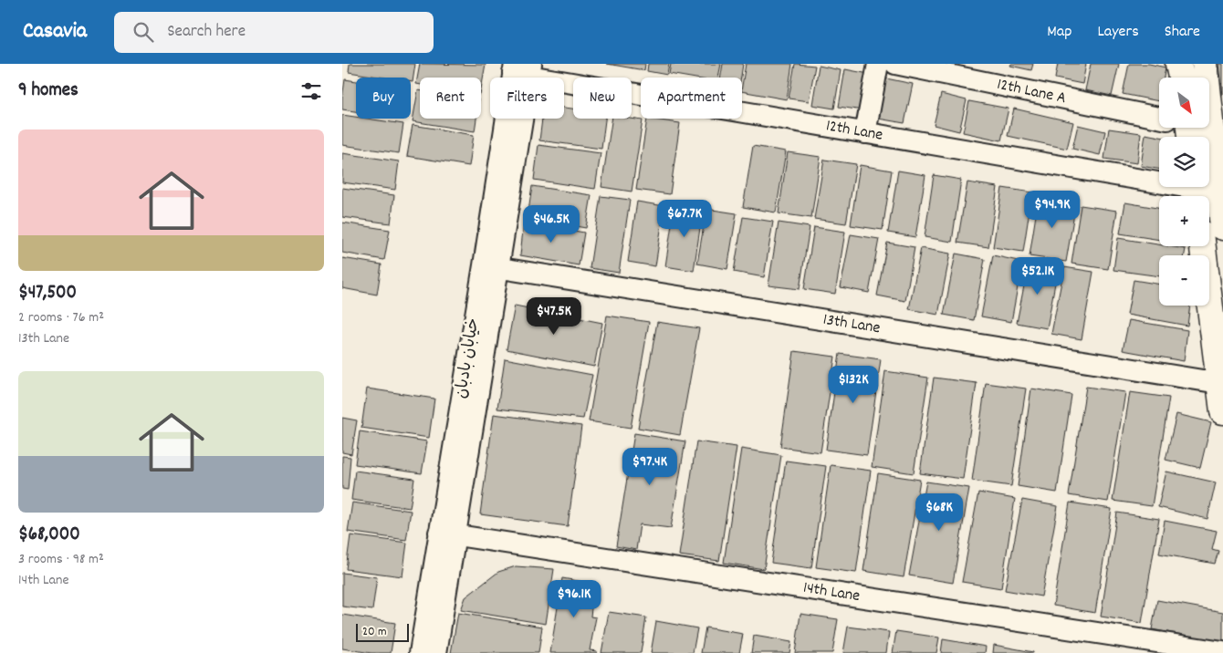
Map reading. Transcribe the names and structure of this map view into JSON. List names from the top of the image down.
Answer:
{
  "streets": {
    "street": [
      "12th Lane A",
      "12th Lane",
      "13th Lane",
      "خیابان بادبان",
      "14th Lane"
    ]
  },
  "crossings": [
    ["12th Lane", "خیابان بادبان"],
    ["13th Lane", "خیابان بادبان"],
    ["خیابان بادبان", "14th Lane"]
  ],
  "scale_bar": "20 m",
  "north": "bottom right",
  "page": {
    "header": "Casavia",
    "search": "Search here",
    "nav": ["Map", "Layers", "Share"],
    "heading": "9 homes",
    "map_buttons": ["+", "−"],
    "chip": [
      "Buy",
      "Rent",
      "Filters",
      "New",
      "Apartment"
    ],
    "list": [
      {
        "name": "$47,500",
        "note": "2 rooms · 76 m² · 13th Lane"
      },
      {
        "name": "$68,000",
        "note": "3 rooms · 98 m² · 14th Lane"
      }
    ],
    "price": [
      "$94.9K",
      "$67.7K",
      "$46.5K",
      "$52.1K",
      "$47.5K",
      "$132K",
      "$97.4K",
      "$68K",
      "$96.1K"
    ],
    "scale": "20 m"
  }
}
